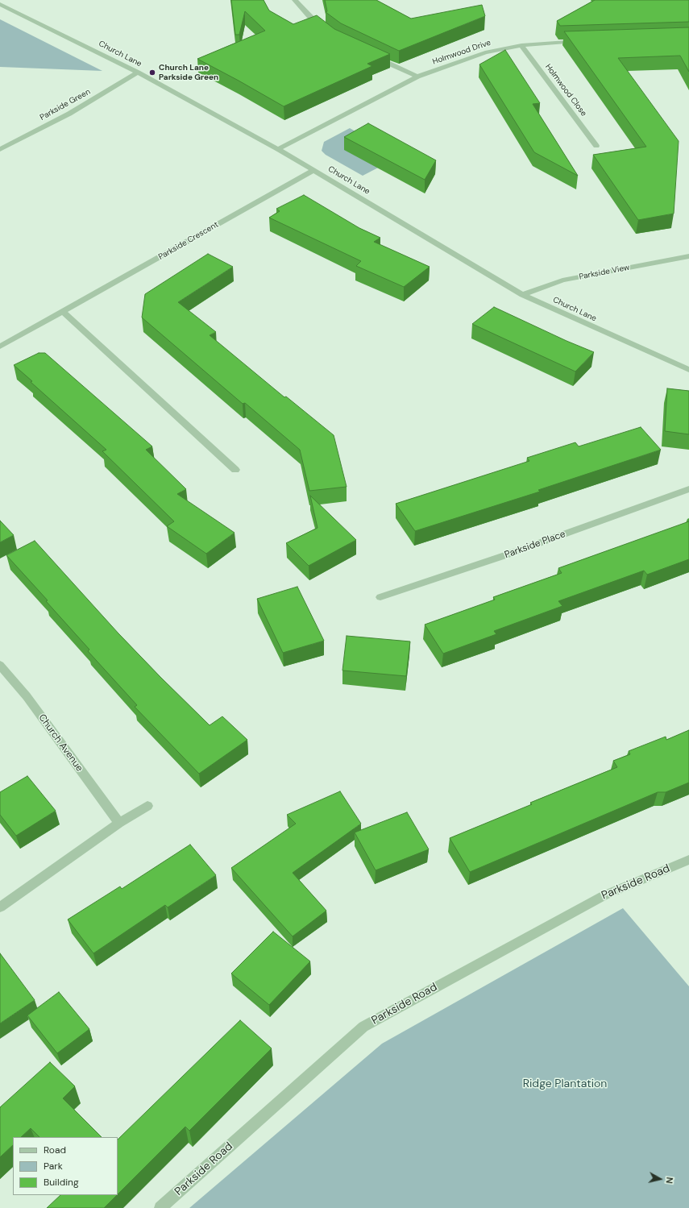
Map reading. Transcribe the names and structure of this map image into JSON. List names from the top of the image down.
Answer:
{
  "streets": {
    "street": [
      "Holmwood Drive",
      "Church Lane",
      "Holmwood Close",
      "Parkside Green",
      "Parkside Crescent",
      "Parkside View",
      "Parkside Place",
      "Church Avenue",
      "Parkside Road"
    ]
  },
  "crossings": [
    ["Holmwood Drive", "Church Lane"],
    ["Holmwood Drive", "Holmwood Close"],
    ["Church Lane", "Parkside Green"],
    ["Church Lane", "Parkside Crescent"],
    ["Church Lane", "Parkside View"]
  ],
  "parks": ["Ridge Plantation"],
  "places": ["Church Lane Parkside Green"],
  "legend": ["Road", "Park", "Building"],
  "north": "right"
}
